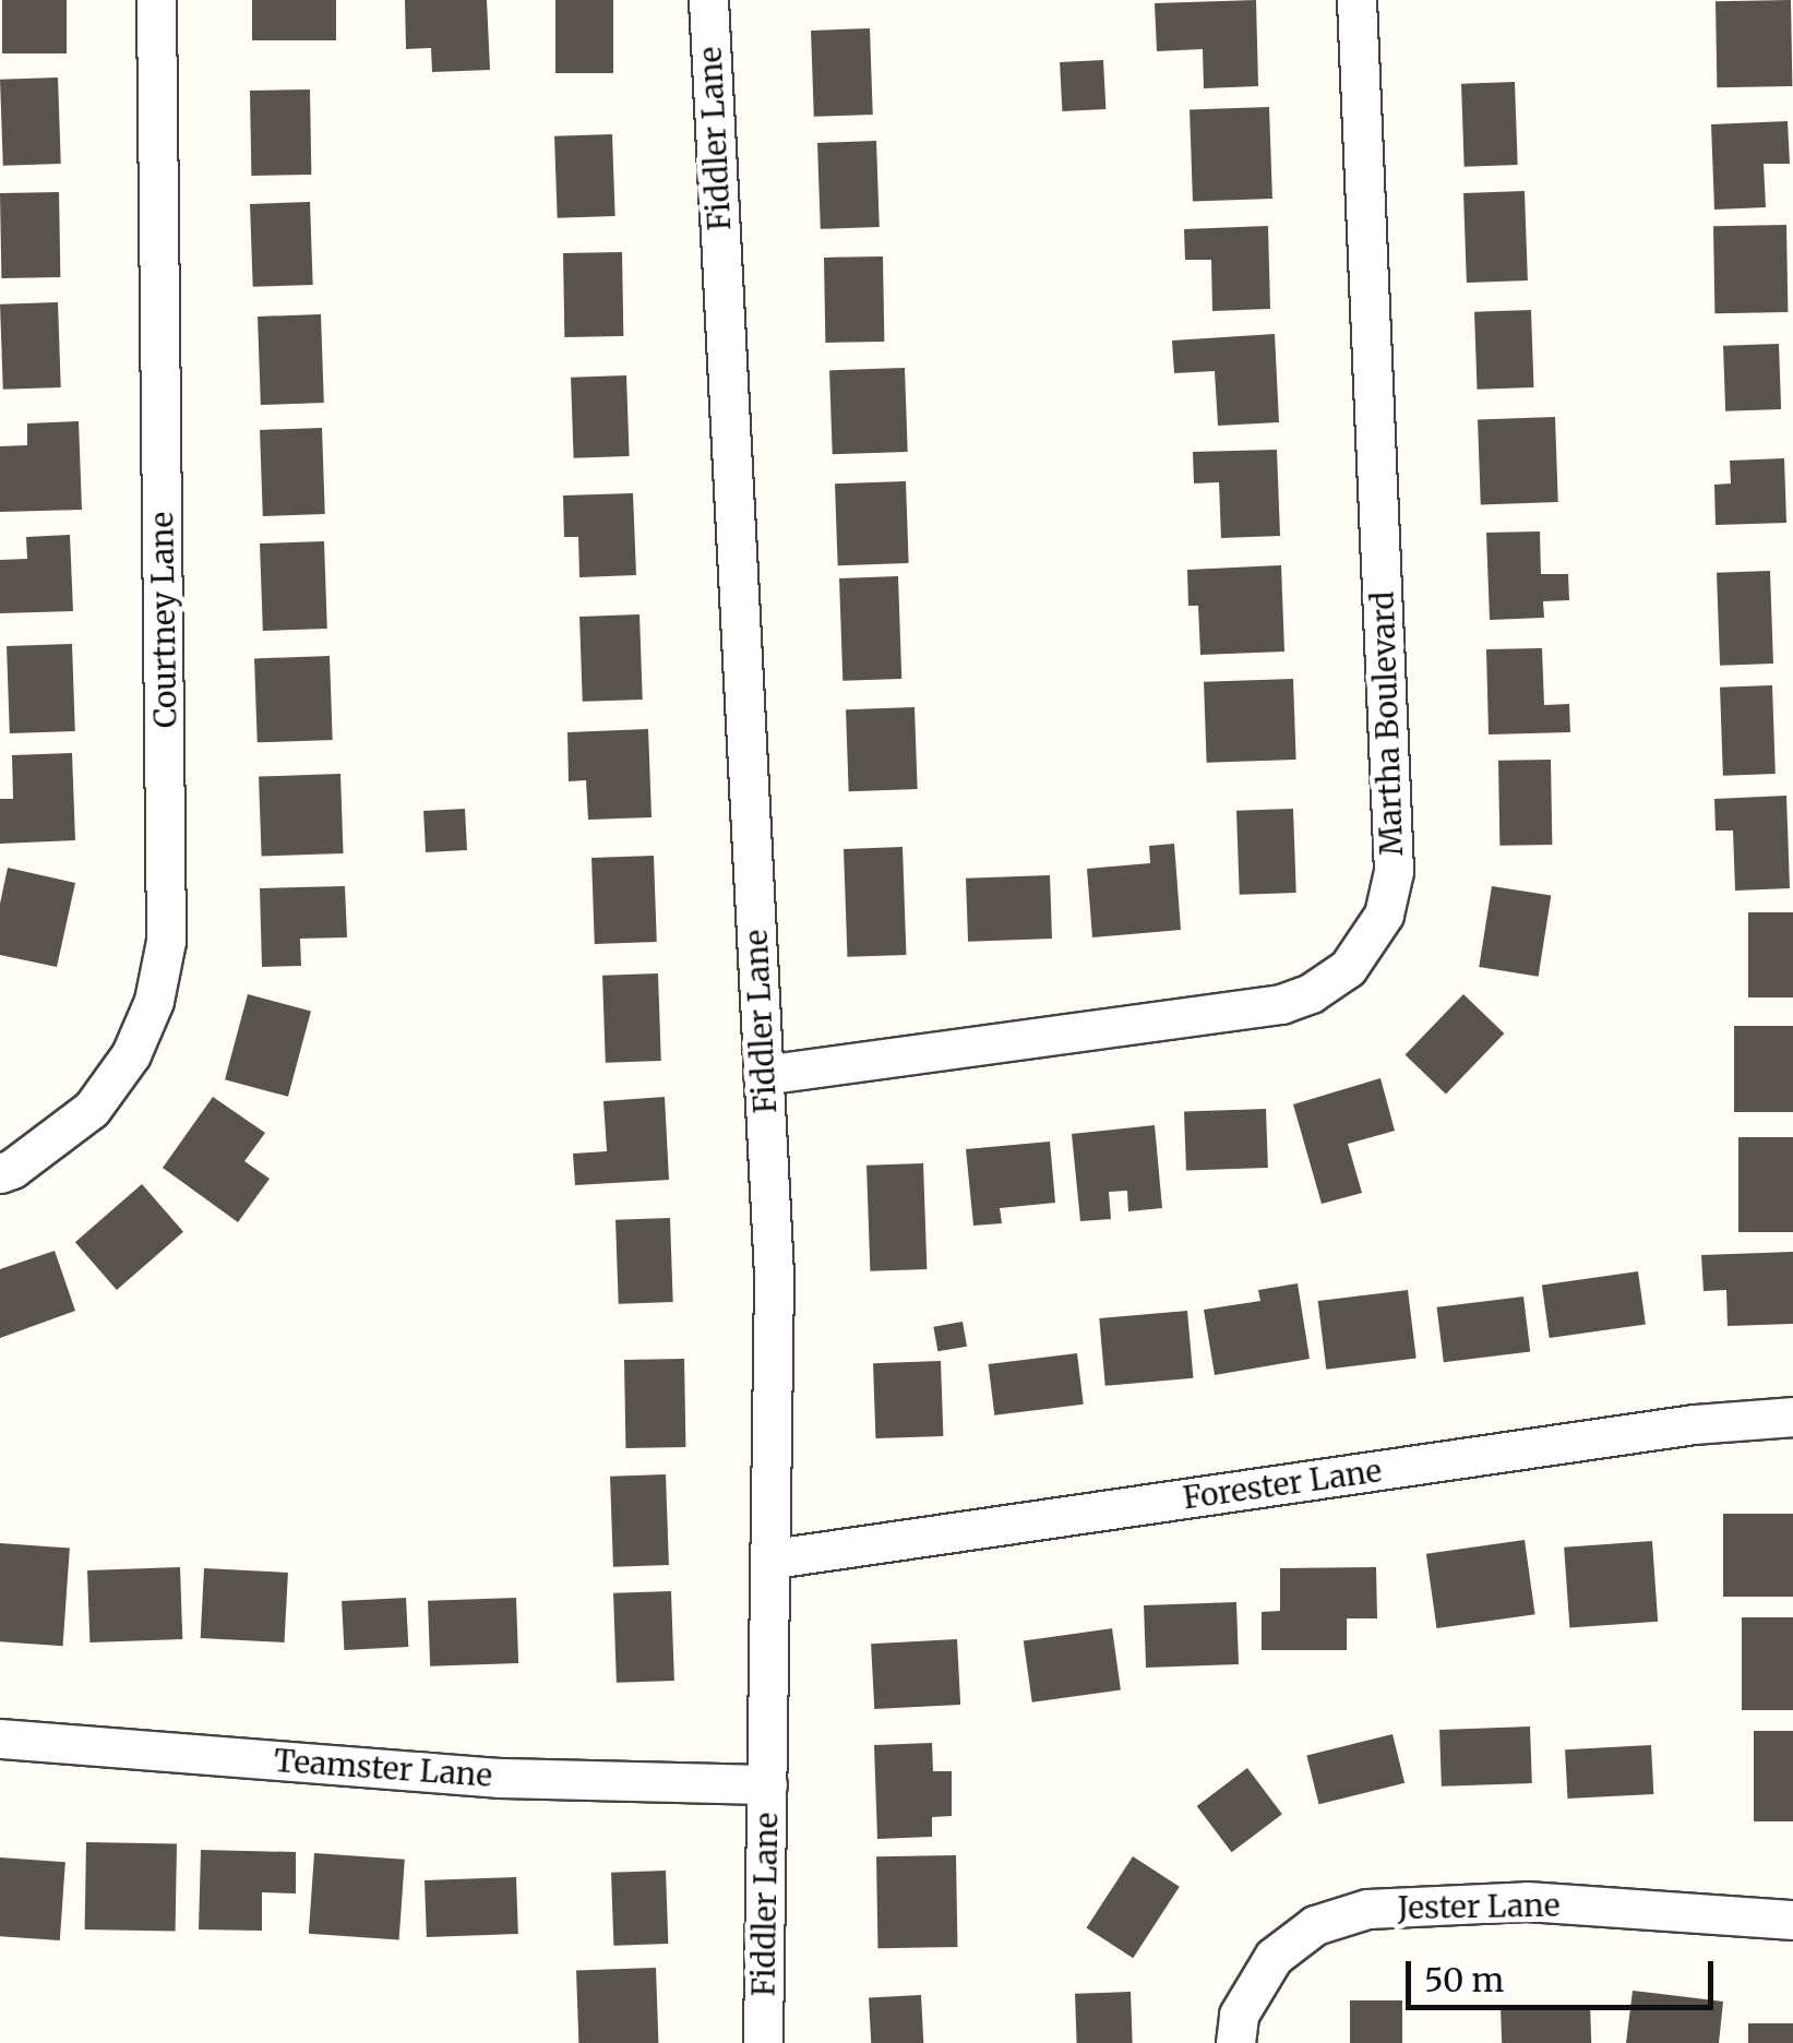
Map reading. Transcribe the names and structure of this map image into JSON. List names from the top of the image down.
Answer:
{
  "streets": {
    "street": [
      "Fiddler Lane",
      "Courtney Lane",
      "Martha Boulevard",
      "Forester Lane",
      "Teamster Lane",
      "Jester Lane"
    ]
  },
  "crossings": [
    ["Fiddler Lane", "Martha Boulevard"],
    ["Fiddler Lane", "Forester Lane"],
    ["Fiddler Lane", "Teamster Lane"]
  ],
  "scale_bar": "50 m"
}
